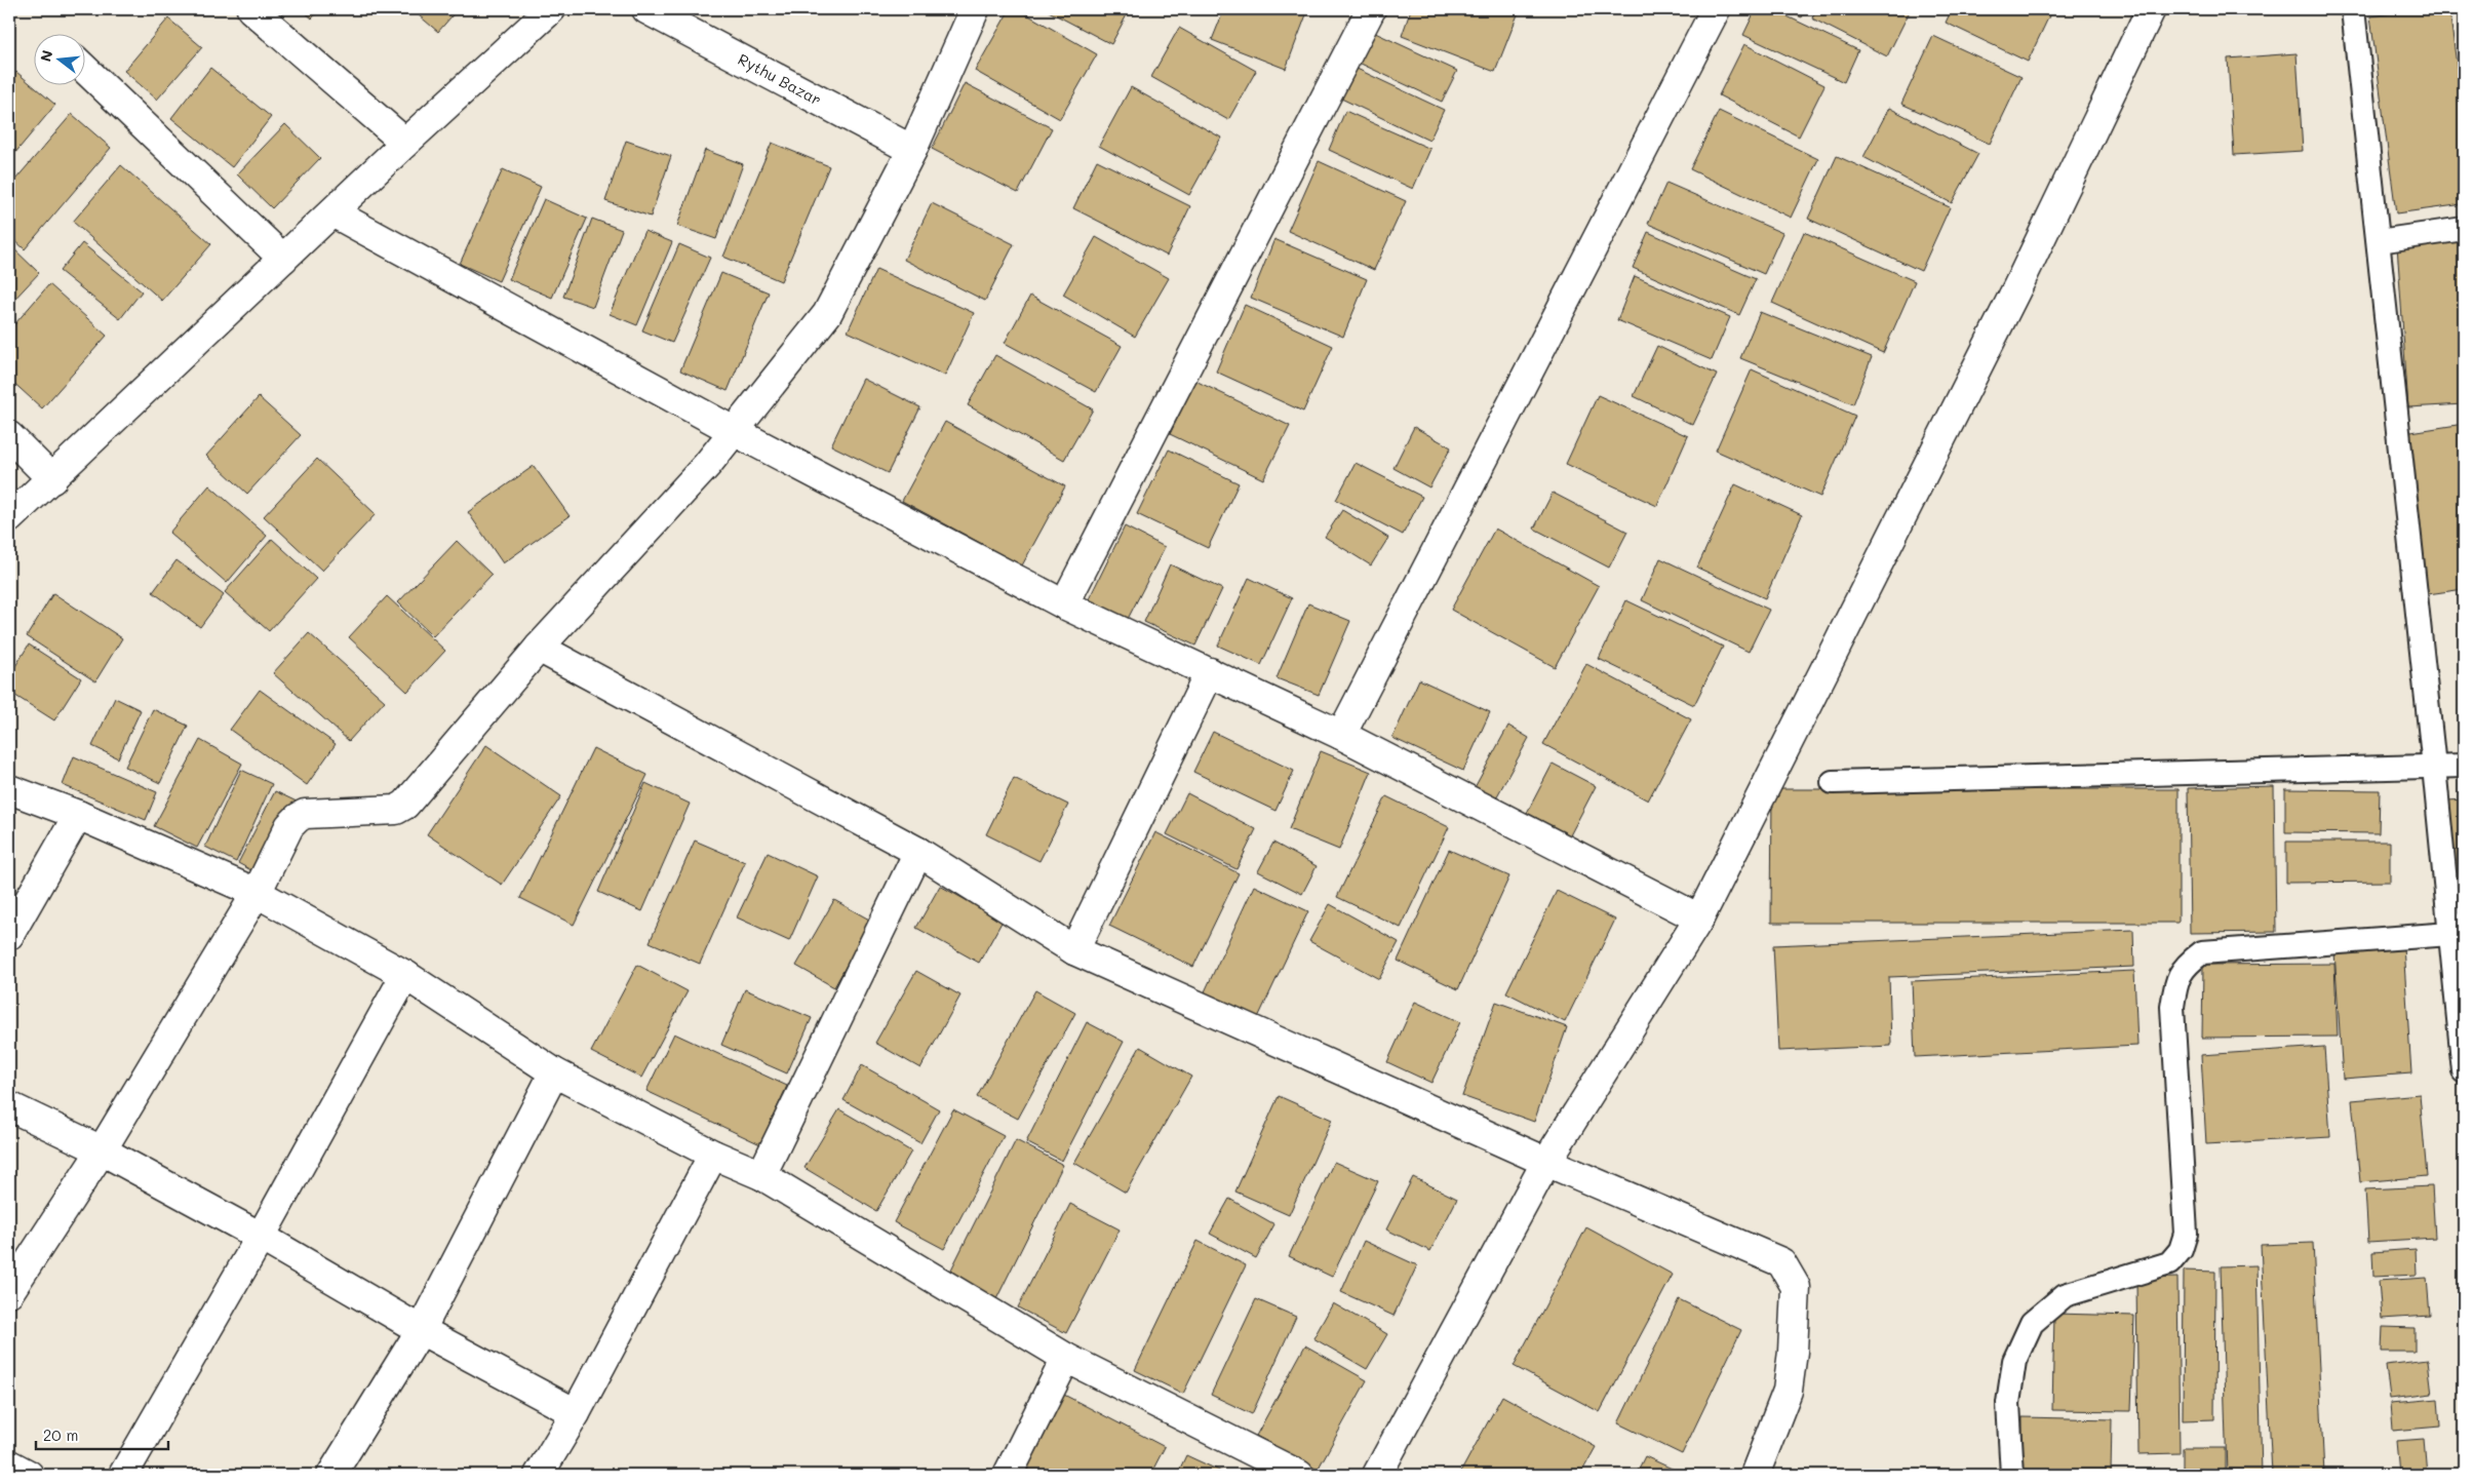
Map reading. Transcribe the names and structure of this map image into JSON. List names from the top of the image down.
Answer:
{
  "streets": {
    "street": ["Rythu Bazar"]
  },
  "scale_bar": "20 m",
  "north": "left"
}
